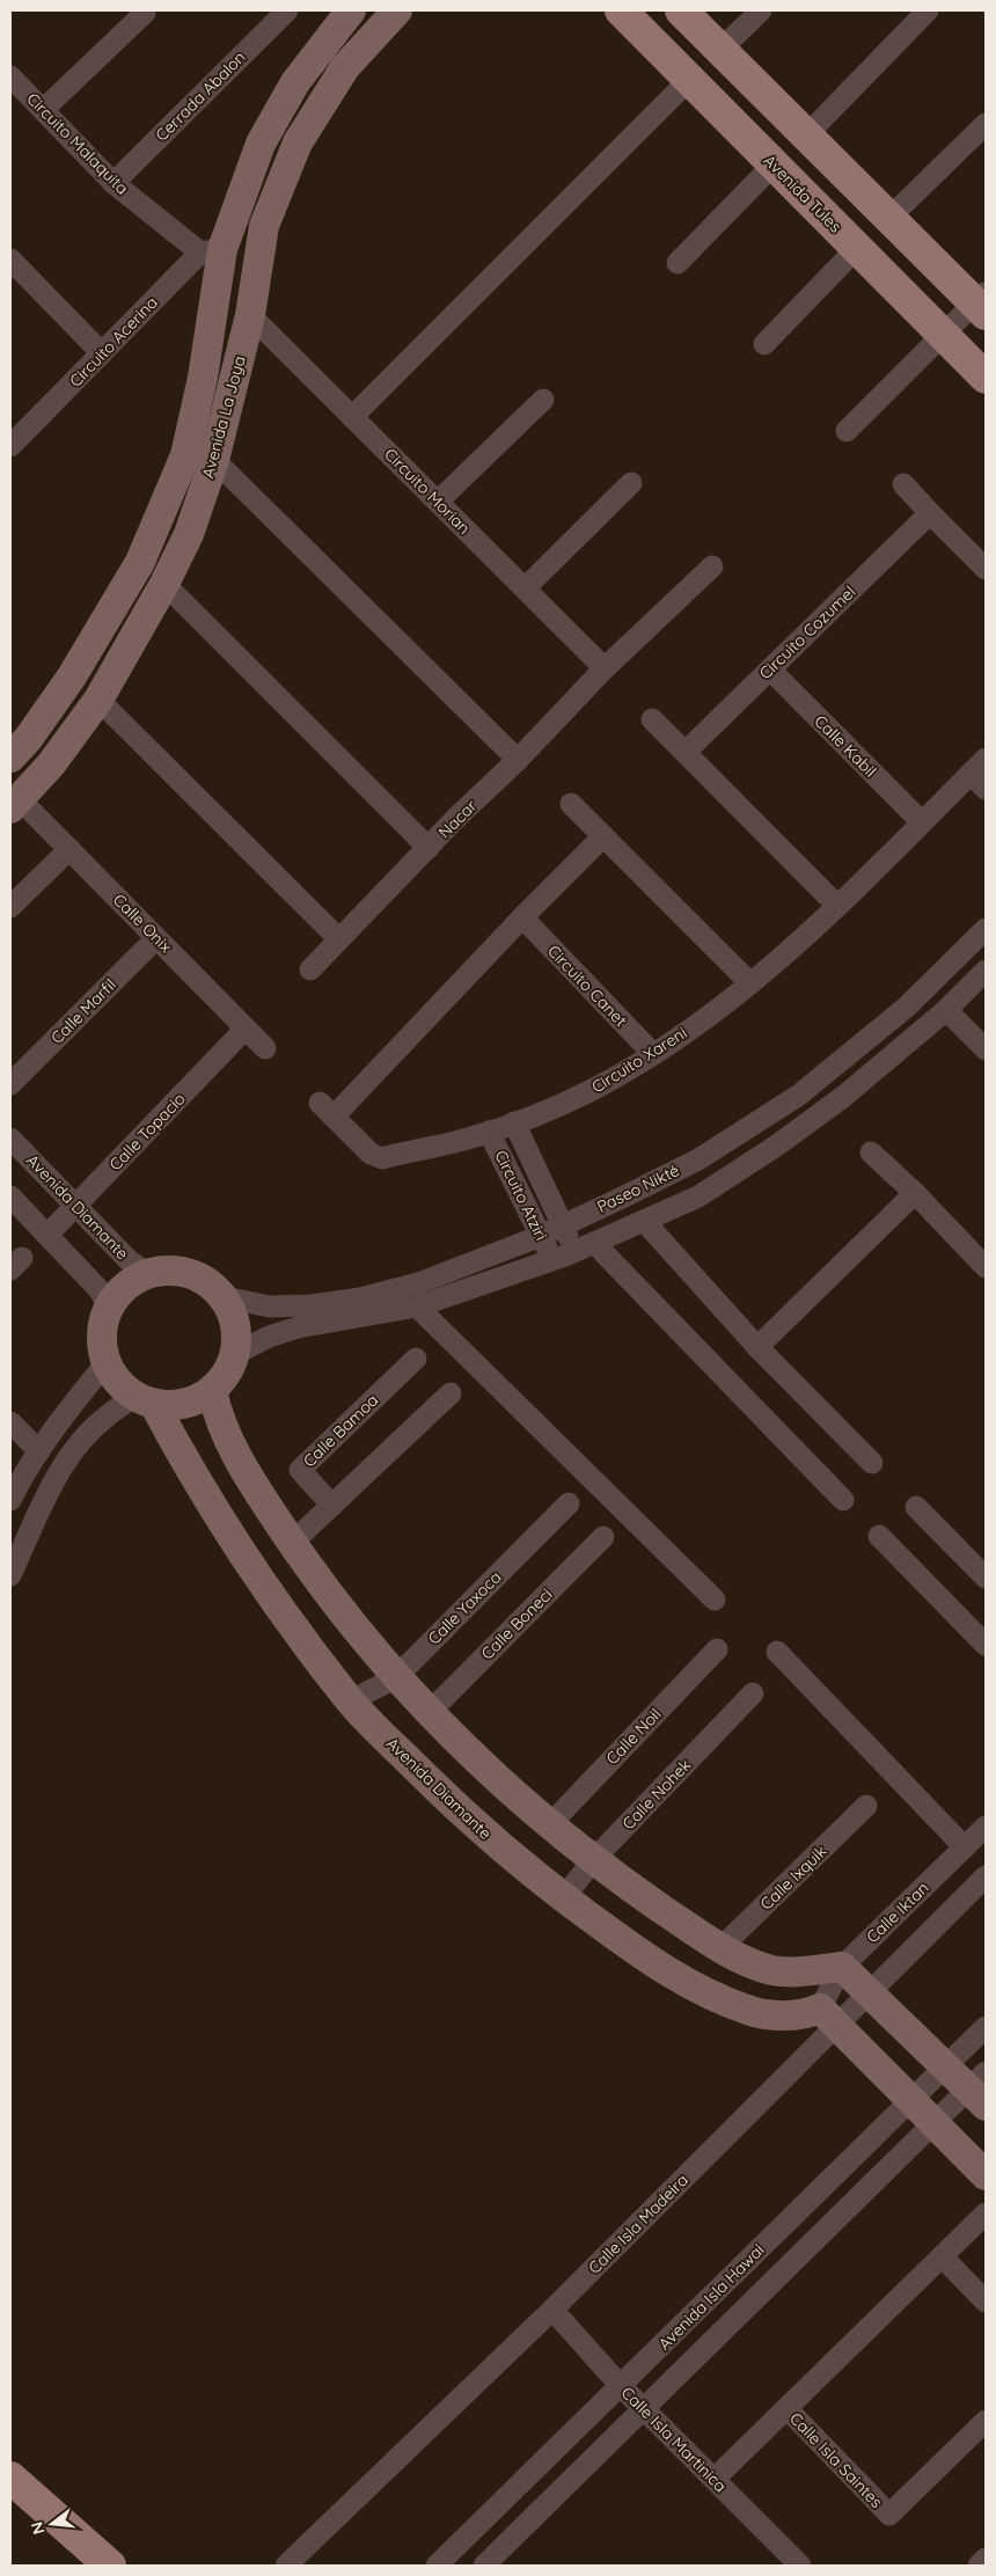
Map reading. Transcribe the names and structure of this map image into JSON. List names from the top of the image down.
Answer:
{
  "streets": {
    "main road": ["Avenida Tules"],
    "street": [
      "Cerrada Abalon",
      "Circuito Malaquita",
      "Circuito Acerina",
      "Avenida La Joya",
      "Circuito Morian",
      "Circuito Cozumel",
      "Calle Kabil",
      "Nacar",
      "Calle Onix",
      "Circuito Canet",
      "Calle Marfil",
      "Circuito Xareni",
      "Calle Topacio",
      "Paseo Nikté",
      "Circuito Atziri",
      "Avenida Diamante",
      "Calle Bamoa",
      "Calle Yaxoca",
      "Calle Boneci",
      "Calle Noil",
      "Calle Nohek",
      "Calle Ixquik",
      "Calle Iktan",
      "Calle Isla Madeira",
      "Avenida Isla Hawai",
      "Calle Isla Martinica",
      "Calle Isla Saintes"
    ]
  },
  "crossings": [
    ["Cerrada Abalon", "Circuito Malaquita"],
    ["Circuito Malaquita", "Circuito Acerina"],
    ["Circuito Malaquita", "Avenida La Joya"],
    ["Circuito Acerina", "Avenida La Joya"],
    ["Avenida La Joya", "Circuito Morian"],
    ["Avenida La Joya", "Calle Onix"],
    ["Circuito Morian", "Nacar"],
    ["Circuito Cozumel", "Calle Kabil"],
    ["Calle Onix", "Calle Marfil"],
    ["Calle Onix", "Calle Topacio"],
    ["Circuito Canet", "Circuito Xareni"],
    ["Circuito Xareni", "Circuito Atziri"],
    ["Calle Topacio", "Avenida Diamante"],
    ["Paseo Nikté", "Circuito Atziri"],
    ["Paseo Nikté", "Avenida Diamante"],
    ["Avenida Diamante", "Calle Yaxoca"],
    ["Avenida Diamante", "Calle Nohek"],
    ["Avenida Diamante", "Calle Iktan"],
    ["Avenida Diamante", "Calle Isla Madeira"],
    ["Calle Iktan", "Calle Isla Madeira"],
    ["Calle Isla Madeira", "Calle Isla Martinica"],
    ["Avenida Isla Hawai", "Calle Isla Martinica"],
    ["Calle Isla Martinica", "Calle Isla Saintes"]
  ],
  "north": "left"
}
